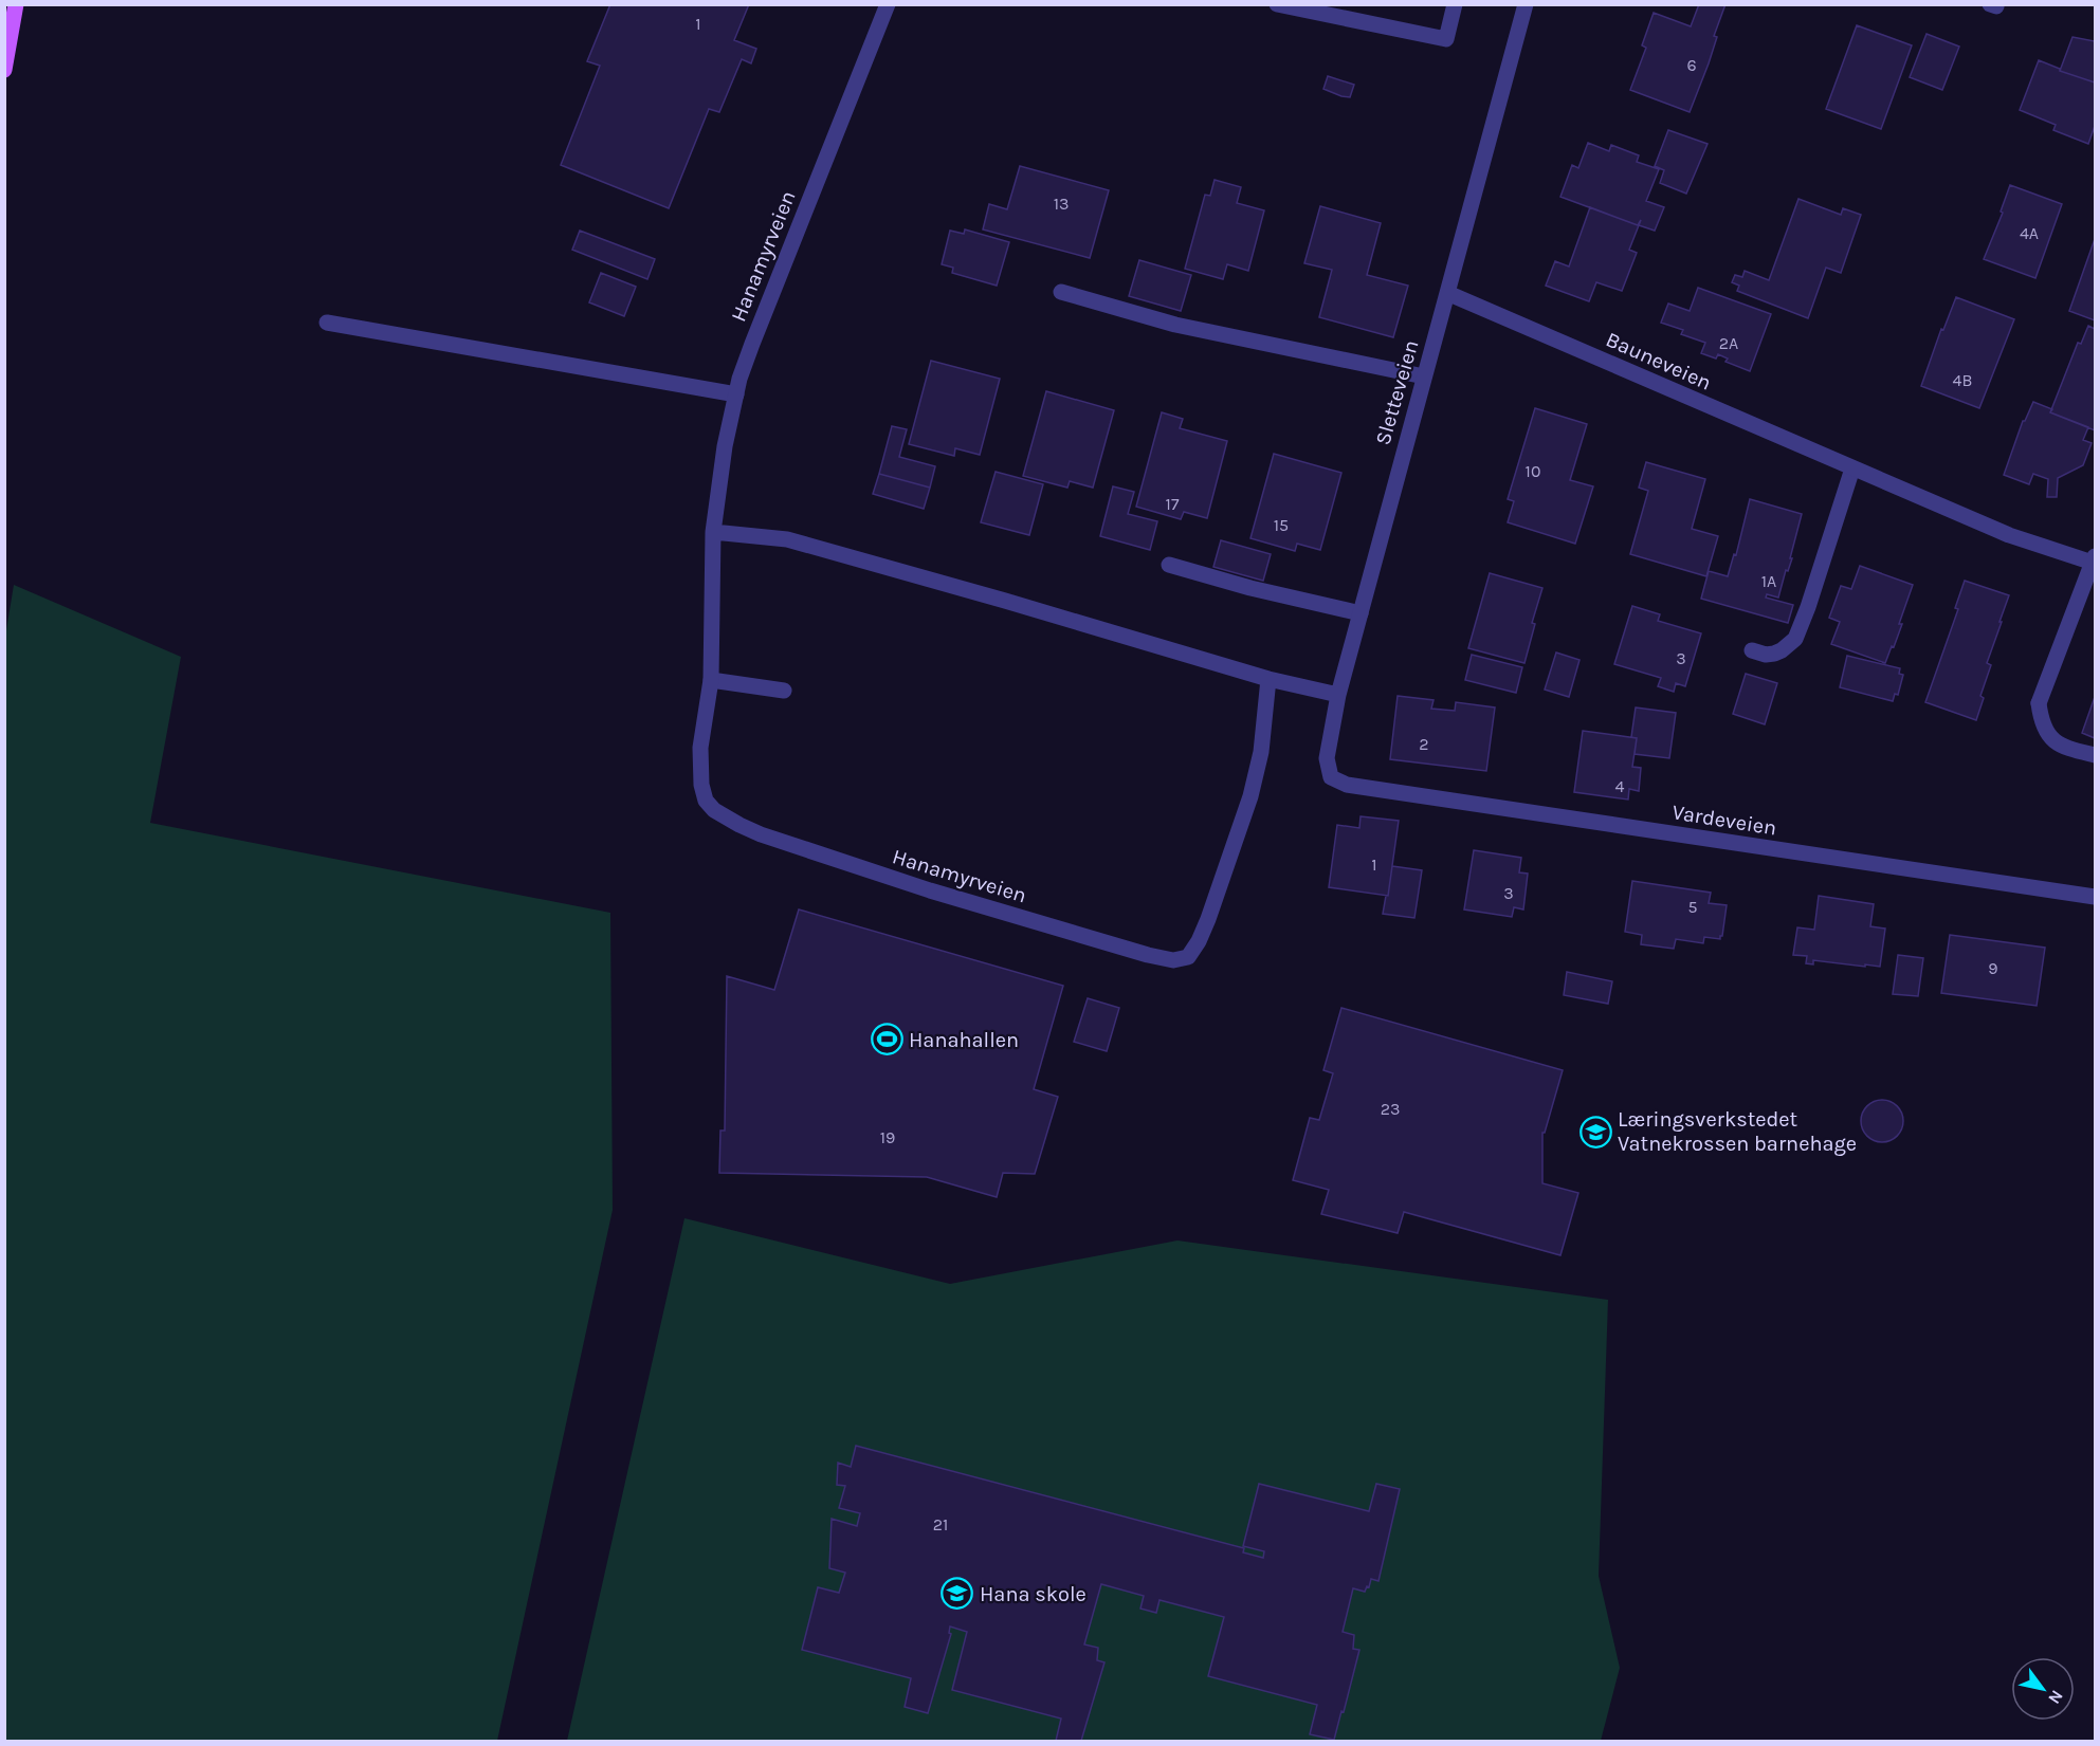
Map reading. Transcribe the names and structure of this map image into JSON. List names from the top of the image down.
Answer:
{
  "streets": {
    "street": [
      "Hanamyrveien",
      "Bauneveien",
      "Sletteveien",
      "Vardeveien"
    ]
  },
  "crossings": [
    ["Bauneveien", "Sletteveien"],
    ["Sletteveien", "Vardeveien"]
  ],
  "places": {
    "sports": ["Hanahallen"],
    "school or university": ["Læringsverkstedet Vatnekrossen barnehage", "Hana skole"]
  },
  "house_numbers": [
    "1",
    "6",
    "13",
    "4A",
    "2A",
    "4B",
    "10",
    "17",
    "15",
    "1A",
    "3",
    "2",
    "4",
    "1",
    "3",
    "5",
    "9",
    "23",
    "19",
    "21"
  ],
  "north": "bottom right"
}
